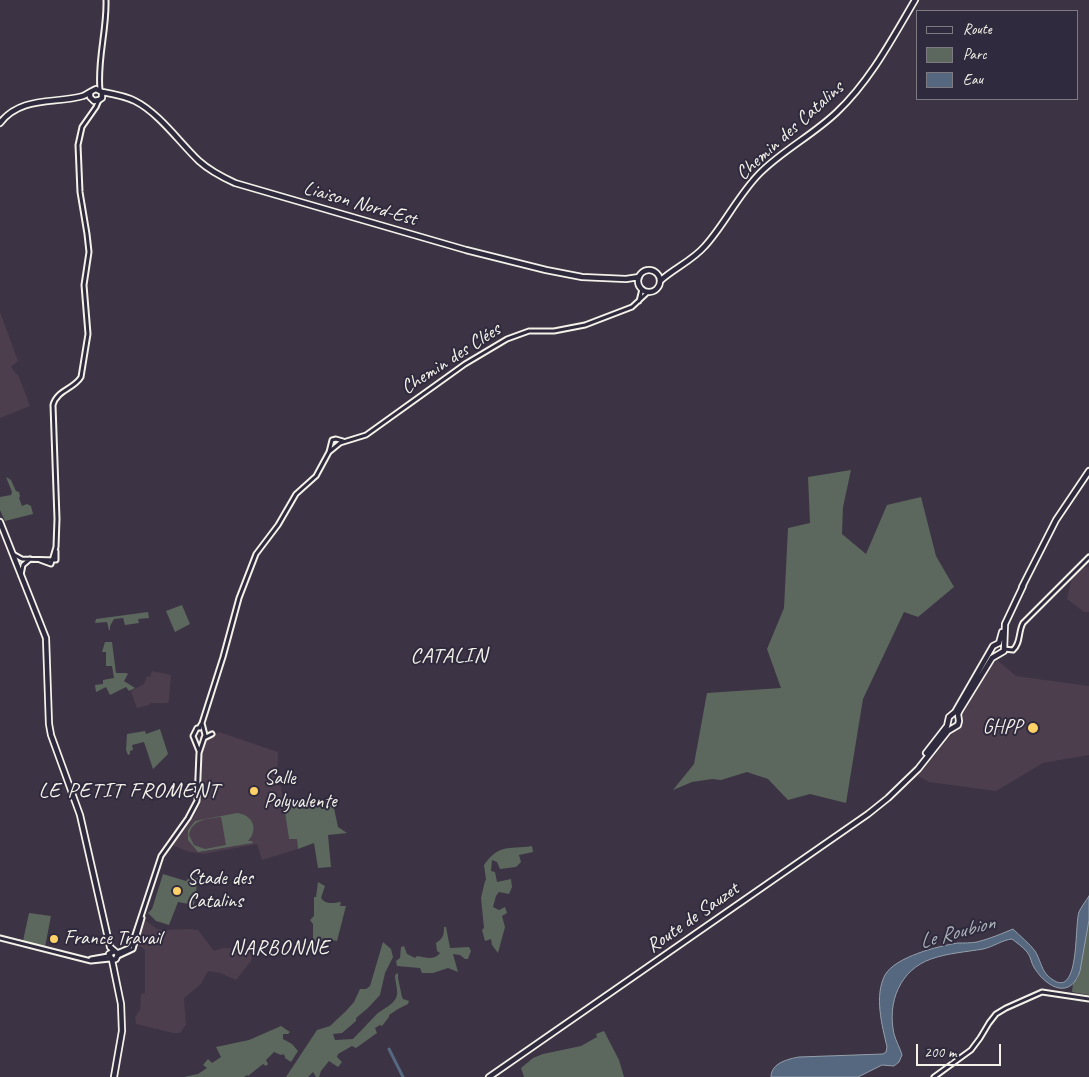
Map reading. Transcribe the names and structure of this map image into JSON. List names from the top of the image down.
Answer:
{
  "streets": {
    "main road": ["Chemin des Catalins", "Liaison Nord-Est", "Route de Sauzet"],
    "street": ["Chemin des Clées"]
  },
  "crossings": [
    ["Chemin des Catalins", "Liaison Nord-Est"],
    ["Chemin des Catalins", "Chemin des Clées"],
    ["Liaison Nord-Est", "Chemin des Clées"]
  ],
  "districts": ["CATALIN", "LE PETIT FROMENT", "NARBONNE"],
  "water": ["Le Roubion"],
  "places": [
    "GHPP",
    "Salle Polyvalente",
    "Stade des Catalins",
    "France Travail"
  ],
  "legend": ["Route", "Parc", "Eau"],
  "scale_bar": "200 m"
}
